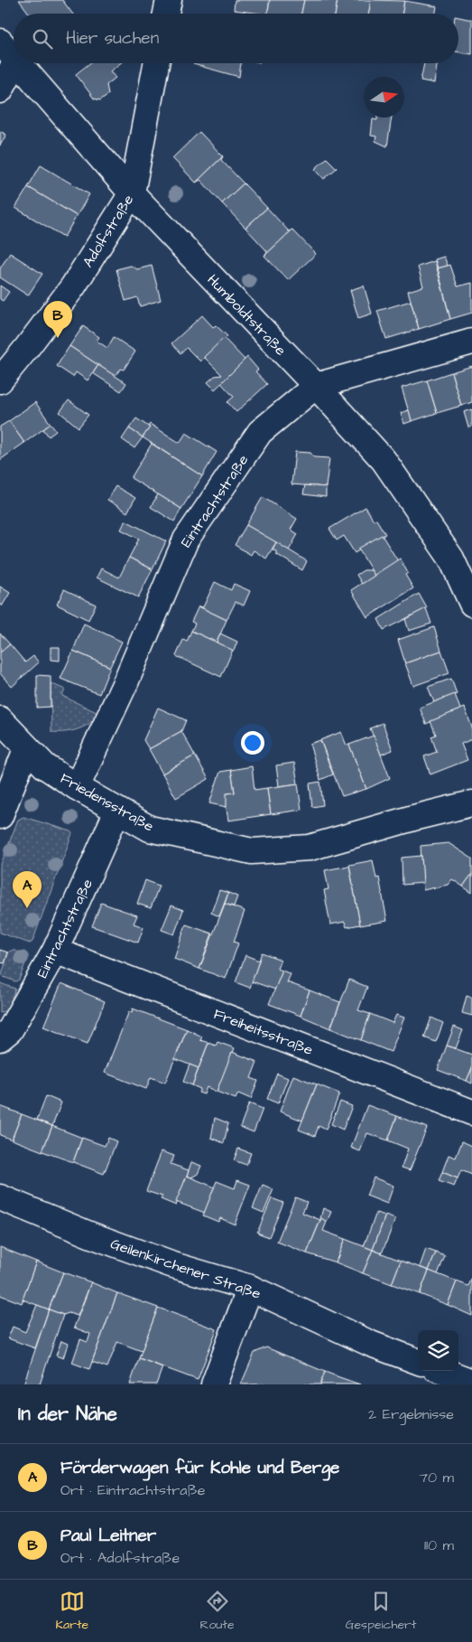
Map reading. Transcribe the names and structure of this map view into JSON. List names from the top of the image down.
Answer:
{
  "streets": {
    "street": [
      "Adolfstraße",
      "Humboldtstraße",
      "Eintrachtstraße",
      "Friedensstraße",
      "Freiheitsstraße",
      "Geilenkirchener Straße"
    ]
  },
  "crossings": [
    ["Adolfstraße", "Humboldtstraße"],
    ["Humboldtstraße", "Eintrachtstraße"],
    ["Eintrachtstraße", "Friedensstraße"],
    ["Eintrachtstraße", "Freiheitsstraße"]
  ],
  "north": "right",
  "page": {
    "search": "Hier suchen",
    "pins": ["B", "A"],
    "heading": ["In der Nähe", "2 Ergebnisse"],
    "list": [
      {
        "mark": "A",
        "name": "Förderwagen für Kohle und Berge",
        "note": "Ort · Eintrachtstraße",
        "value": "70 m"
      },
      {
        "mark": "B",
        "name": "Paul Leitner",
        "note": "Ort · Adolfstraße",
        "value": "110 m"
      }
    ],
    "nav": ["Karte", "Route", "Gespeichert"]
  }
}
